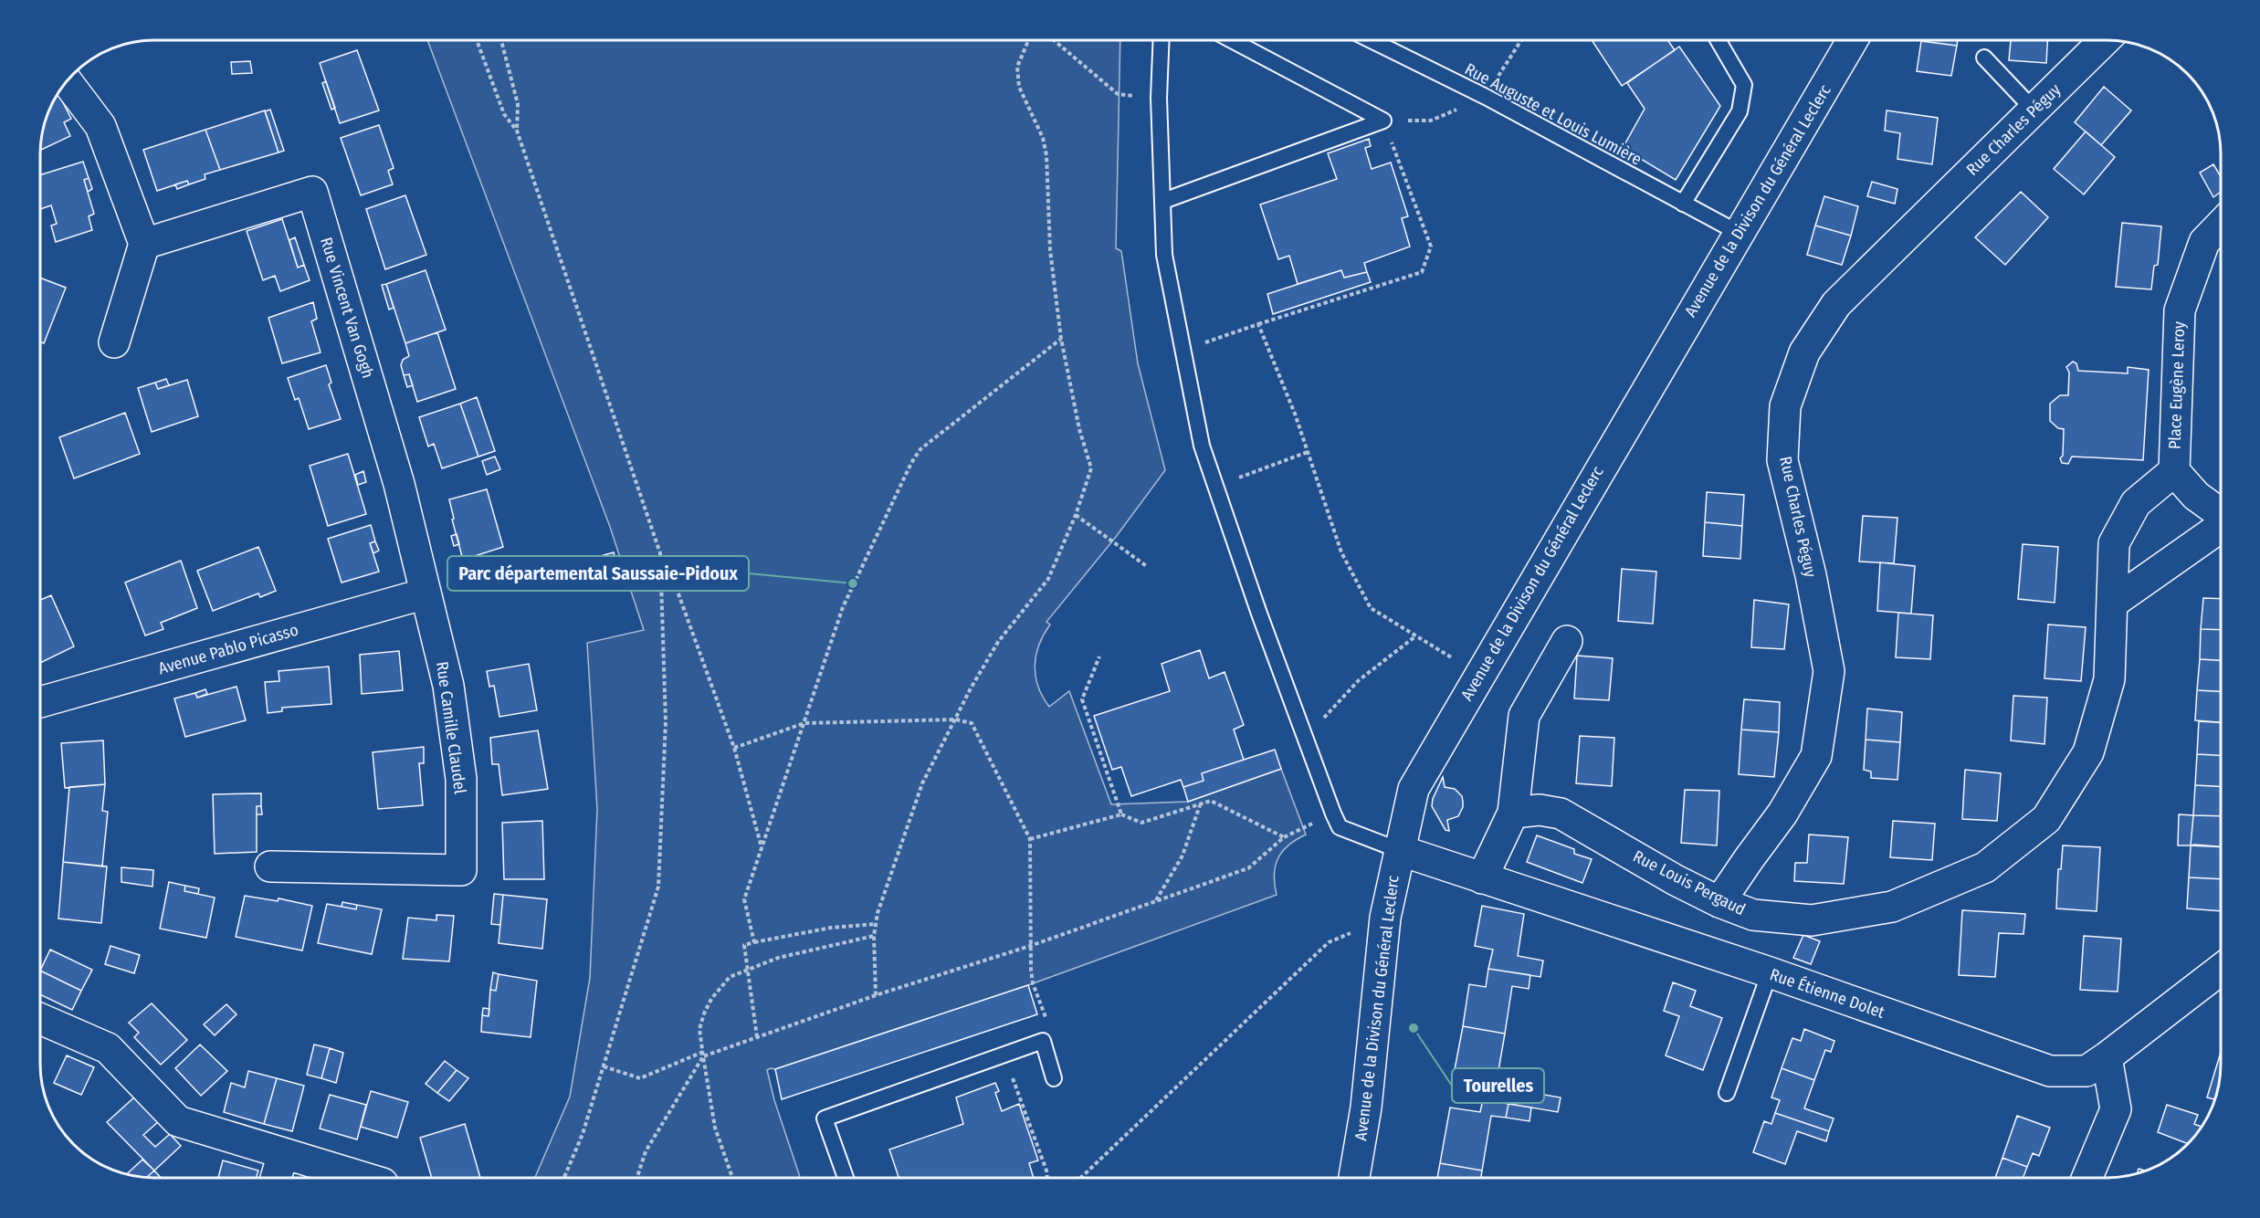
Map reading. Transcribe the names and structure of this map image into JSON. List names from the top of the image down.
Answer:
{
  "streets": {
    "street": [
      "Rue Charles Péguy",
      "Avenue de la Divison du Général Leclerc",
      "Rue Vincent Van Gogh",
      "Place Eugène Leroy",
      "Avenue Pablo Picasso",
      "Rue Camille Claudel",
      "Rue Louis Pergaud",
      "Rue Étienne Dolet"
    ],
    "lane": ["Rue Auguste et Louis Lumière"]
  },
  "crossings": [
    ["Rue Auguste et Louis Lumière", "Avenue de la Divison du Général Leclerc"],
    ["Rue Charles Péguy", "Rue Louis Pergaud"],
    ["Avenue de la Divison du Général Leclerc", "Rue Étienne Dolet"],
    ["Rue Vincent Van Gogh", "Avenue Pablo Picasso"],
    ["Rue Vincent Van Gogh", "Rue Camille Claudel"],
    ["Place Eugène Leroy", "Rue Louis Pergaud"],
    ["Avenue Pablo Picasso", "Rue Camille Claudel"]
  ],
  "places": ["Parc départemental Saussaie-Pidoux", "Tourelles"]
}
